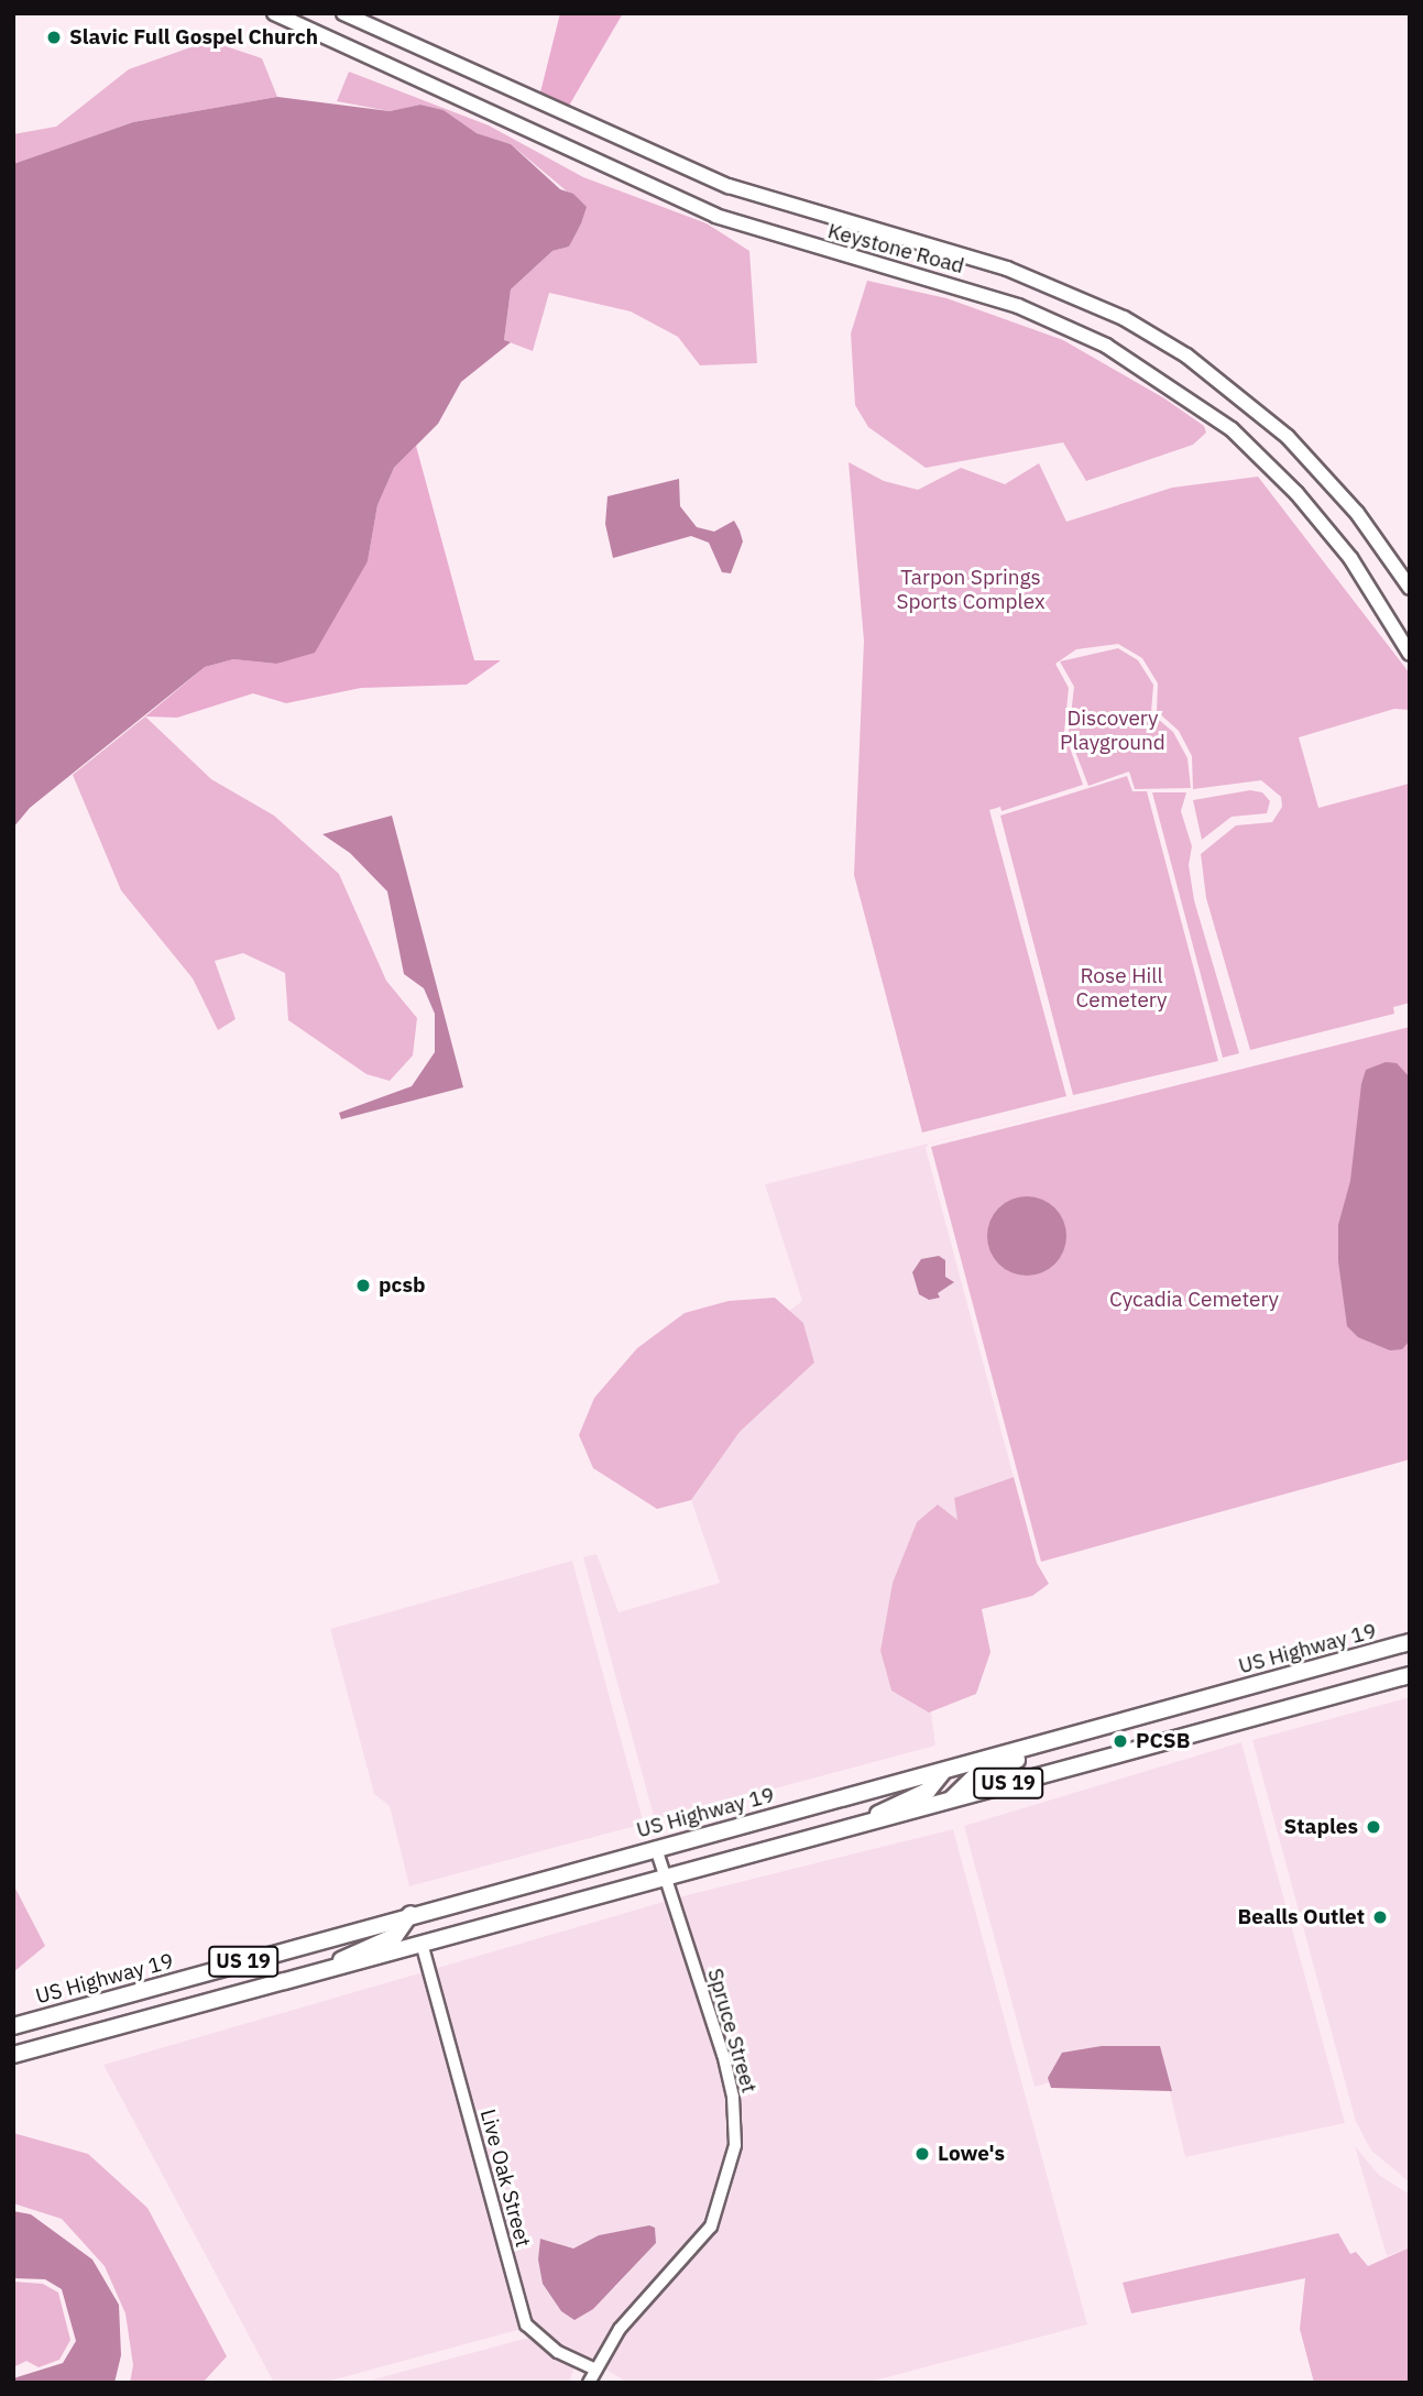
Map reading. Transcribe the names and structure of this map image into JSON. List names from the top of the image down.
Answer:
{
  "streets": {
    "highway": ["US Highway 19", "US 19"],
    "main road": ["Keystone Road"],
    "street": ["Spruce Street", "Live Oak Street"]
  },
  "crossings": [
    ["US Highway 19", "Spruce Street"],
    ["US 19", "Spruce Street"],
    ["US 19", "Live Oak Street"],
    ["Spruce Street", "Live Oak Street"]
  ],
  "parks": [
    "Tarpon Springs Sports Complex",
    "Discovery Playground",
    "Rose Hill Cemetery",
    "Cycadia Cemetery"
  ],
  "places": [
    "Slavic Full Gospel Church",
    "pcsb",
    "PCSB",
    "Staples",
    "Bealls Outlet",
    "Lowe's"
  ]
}
